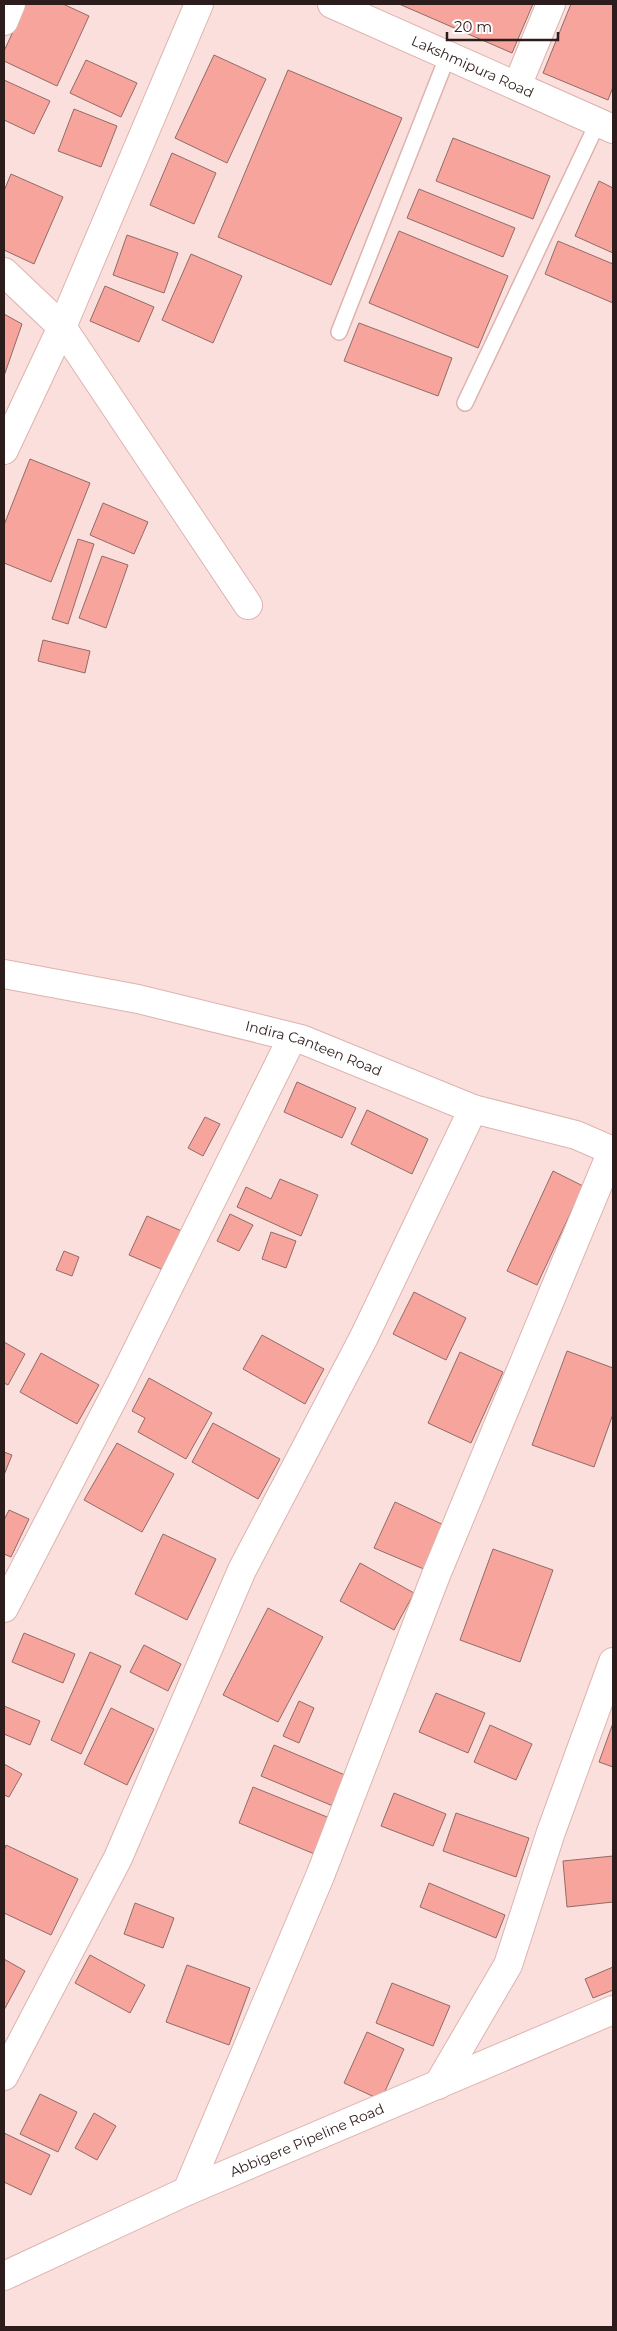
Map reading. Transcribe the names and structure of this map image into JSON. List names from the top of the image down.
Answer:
{
  "streets": {
    "street": ["Lakshmipura Road", "Indira Canteen Road", "Abbigere Pipeline Road"]
  },
  "scale_bar": "20 m"
}
